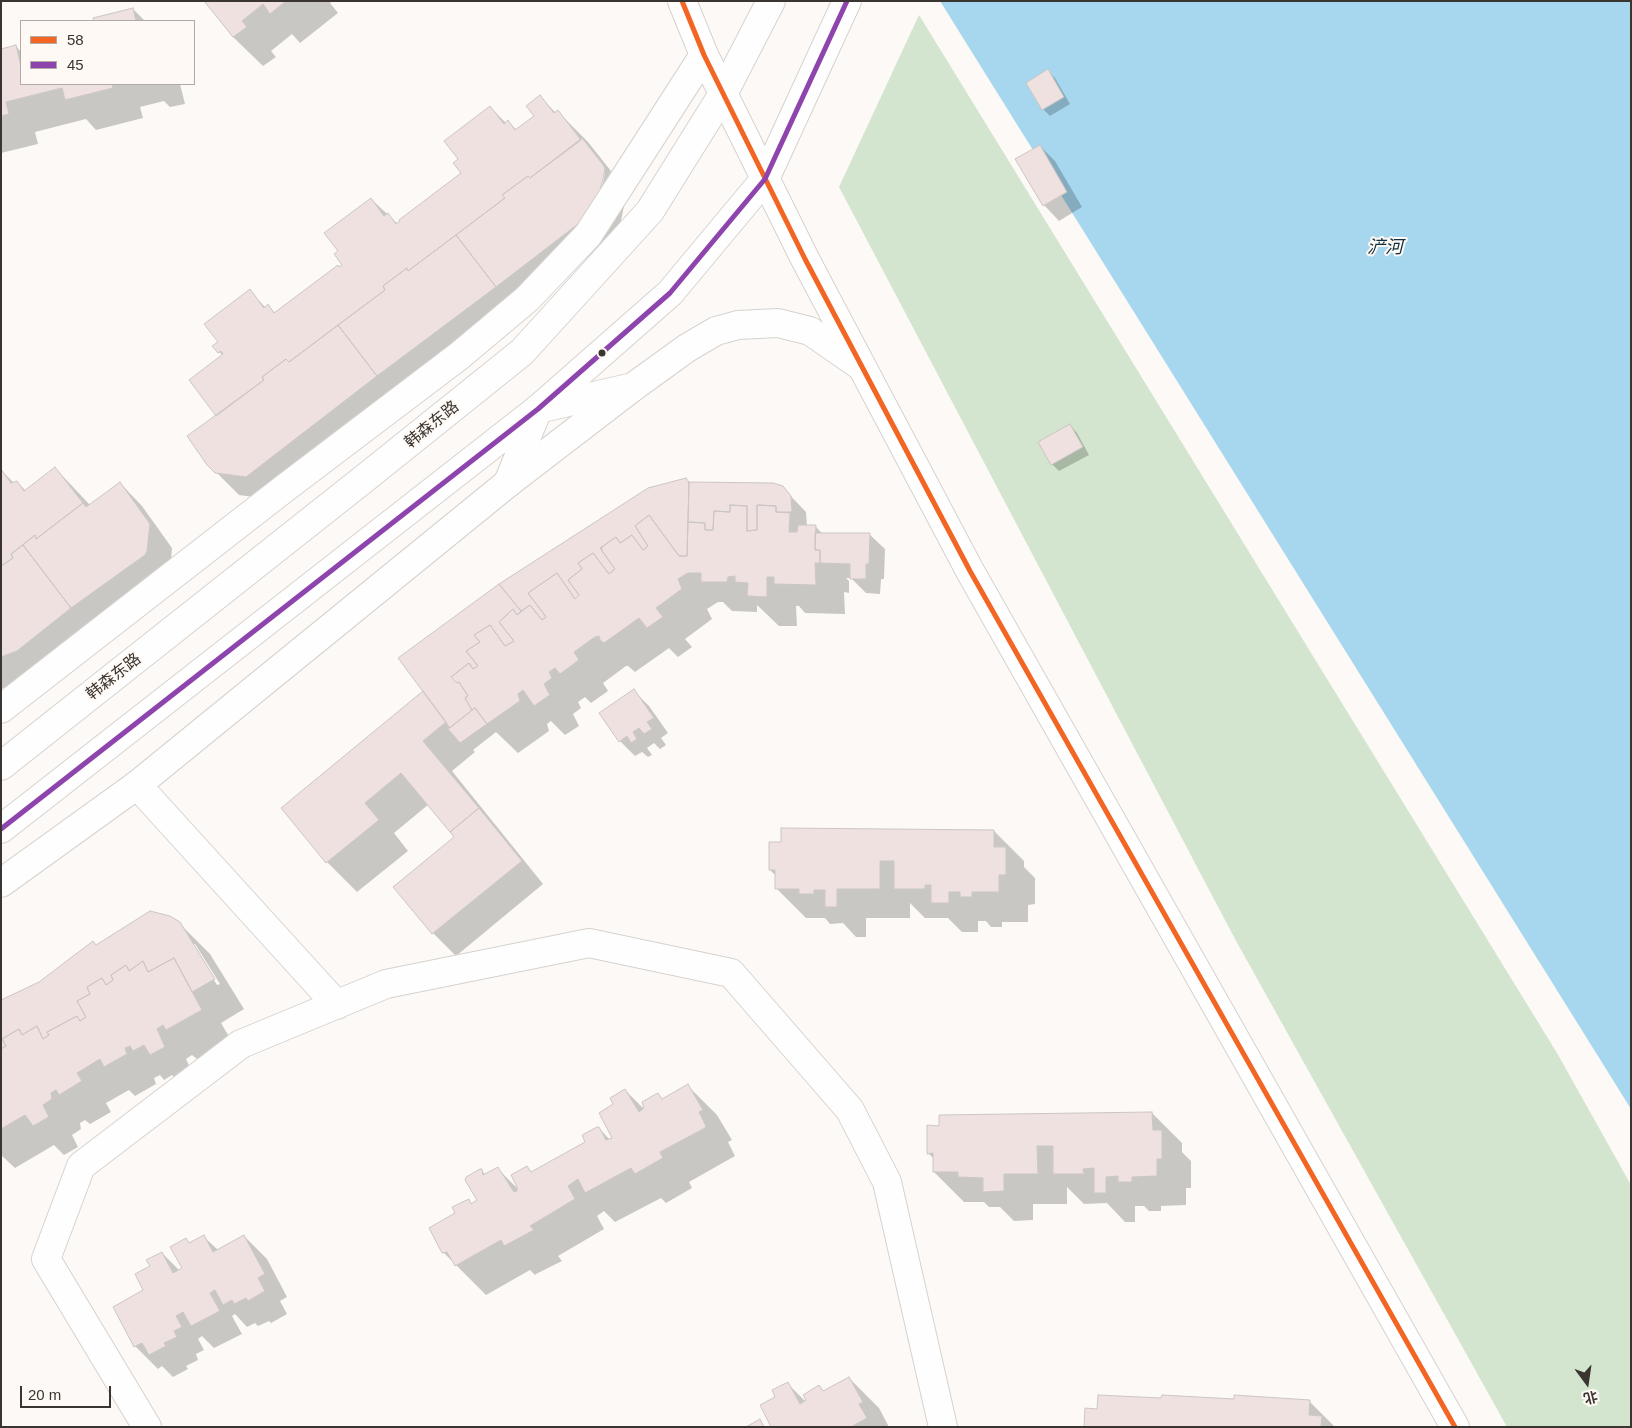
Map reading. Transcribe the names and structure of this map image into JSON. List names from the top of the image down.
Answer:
{
  "streets": {
    "main road": ["韩森东路"]
  },
  "water": ["浐河"],
  "lines": ["transit line 58", "transit line 45"],
  "legend": ["58", "45"],
  "scale_bar": "20 m",
  "north": "bottom"
}
